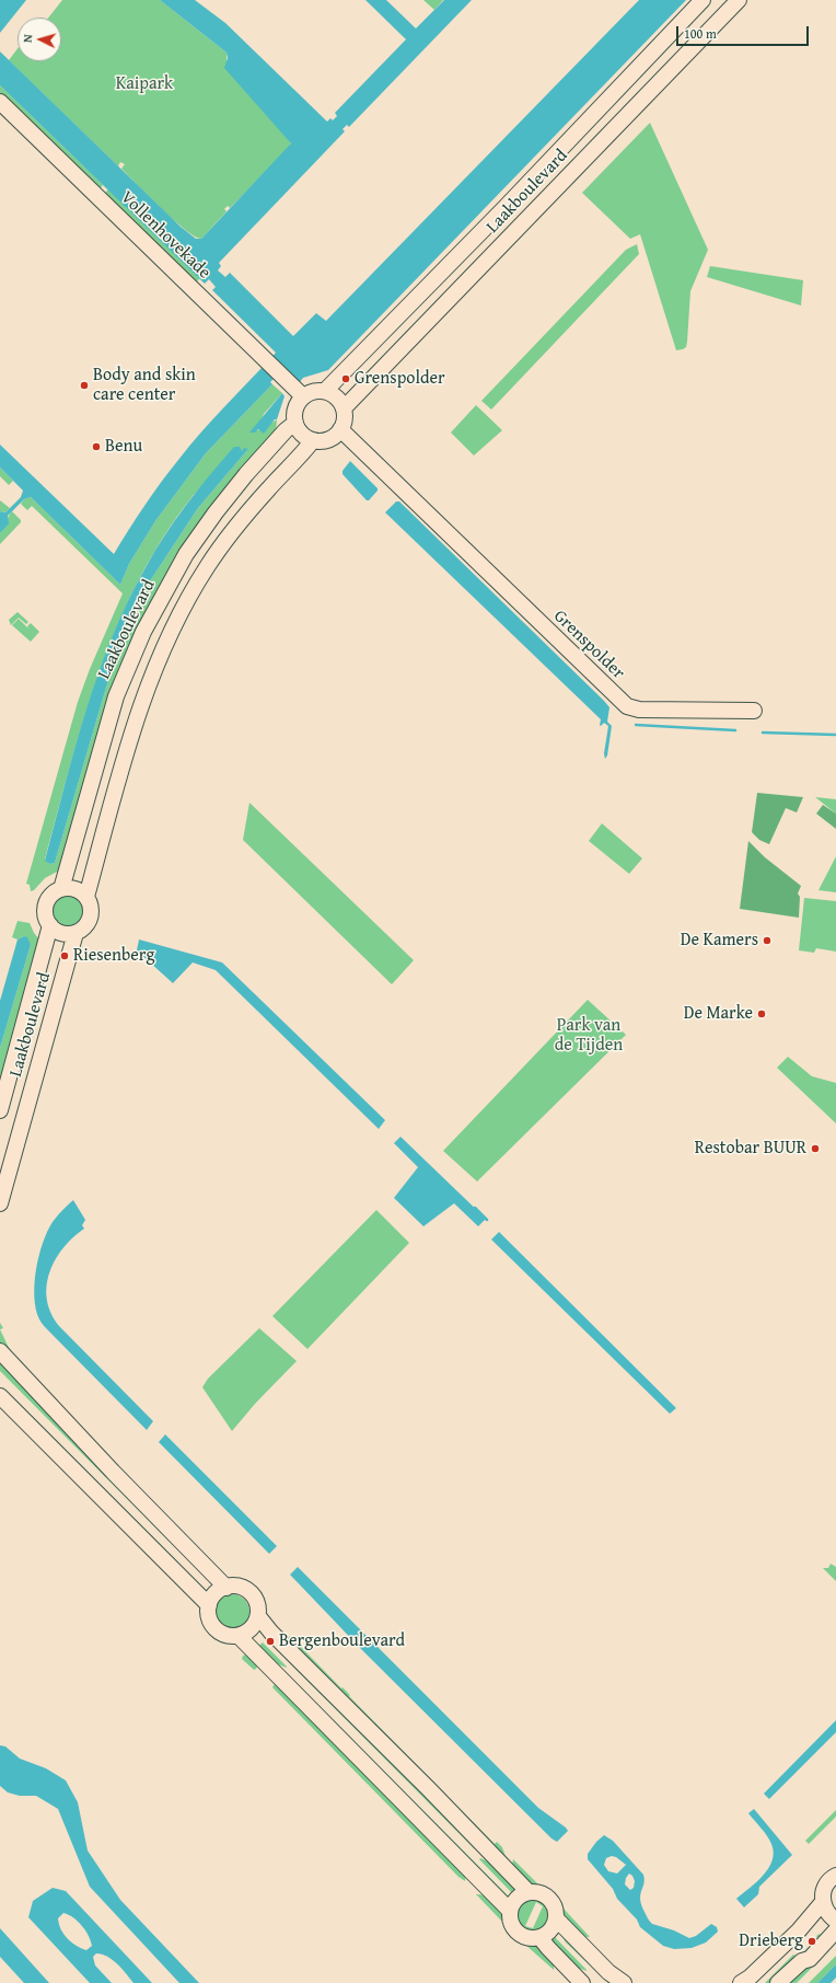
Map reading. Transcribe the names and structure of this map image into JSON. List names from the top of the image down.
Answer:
{
  "streets": {
    "main road": ["Laakboulevard", "Vollenhovekade", "Grenspolder"]
  },
  "crossings": [
    ["Laakboulevard", "Vollenhovekade"],
    ["Laakboulevard", "Grenspolder"],
    ["Vollenhovekade", "Grenspolder"]
  ],
  "parks": ["Kaipark", "Park van de Tijden"],
  "places": [
    "Grenspolder",
    "Body and skin care center",
    "Benu",
    "De Kamers",
    "Riesenberg",
    "De Marke",
    "Restobar BUUR",
    "Bergenboulevard",
    "Drieberg"
  ],
  "scale_bar": "100 m",
  "north": "left"
}
